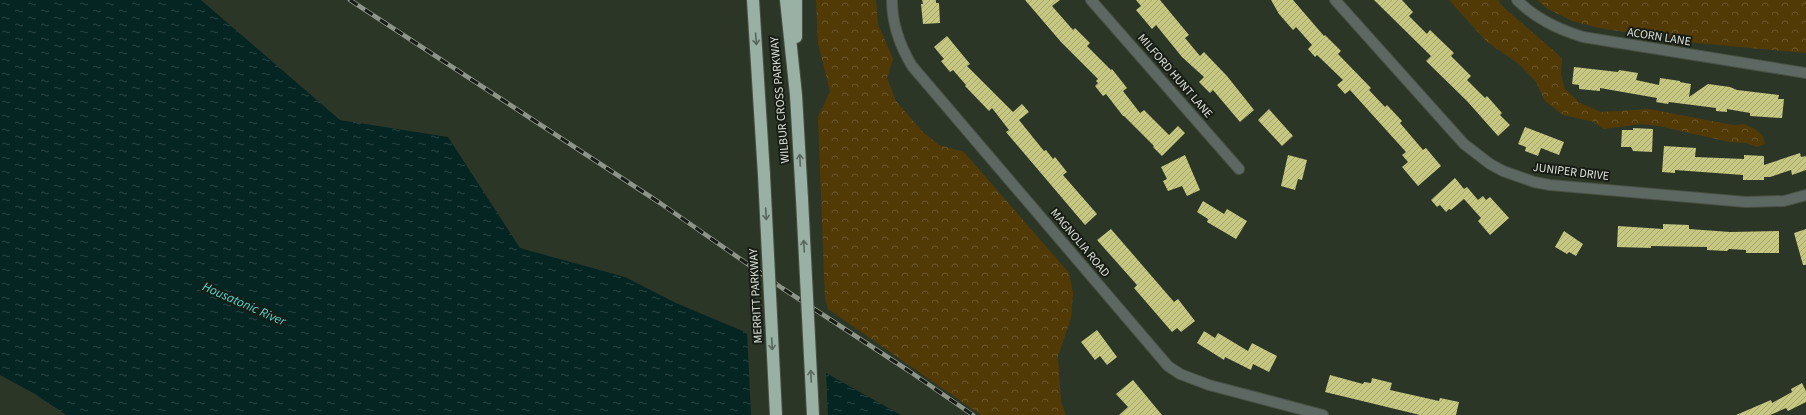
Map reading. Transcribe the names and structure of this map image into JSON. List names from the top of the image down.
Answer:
{
  "streets": {
    "highway": ["WILBUR CROSS PARKWAY", "MERRITT PARKWAY"],
    "street": [
      "ACORN LANE",
      "MILFORD HUNT LANE",
      "JUNIPER DRIVE",
      "MAGNOLIA ROAD"
    ]
  },
  "crossings": [
    ["WILBUR CROSS PARKWAY", "MERRITT PARKWAY"]
  ],
  "one_way": ["MERRITT PARKWAY"],
  "water": ["Housatonic River"]
}
